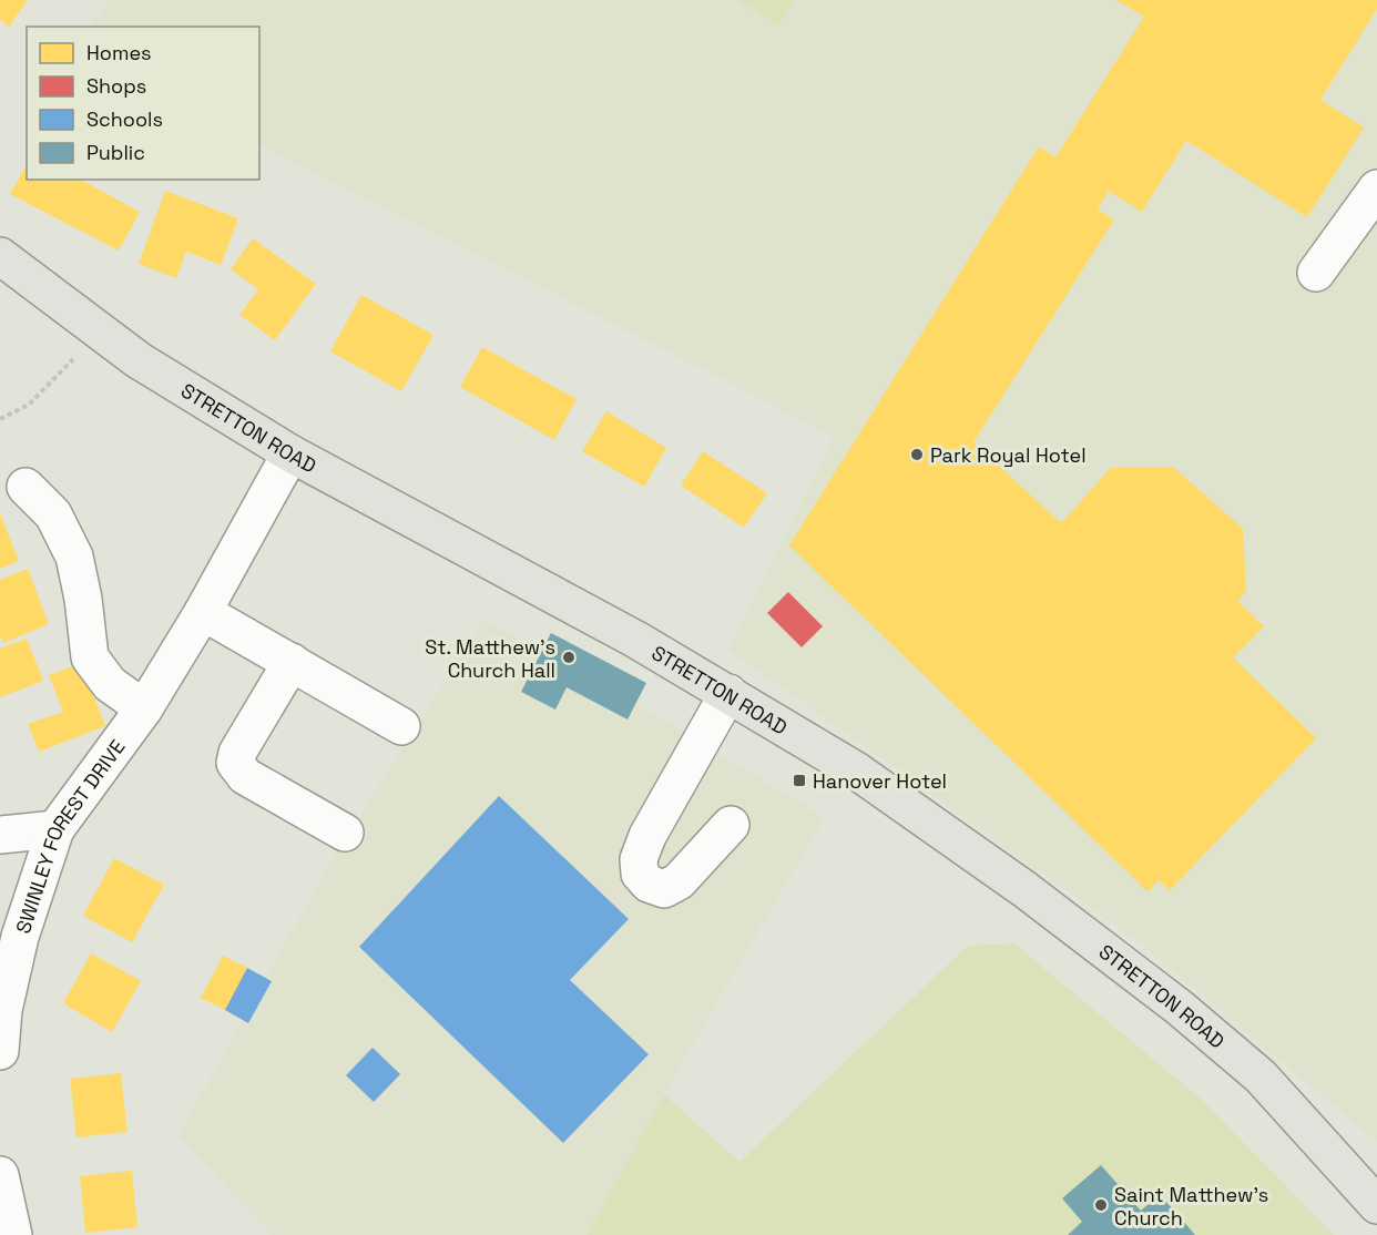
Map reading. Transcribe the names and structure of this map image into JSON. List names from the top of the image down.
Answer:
{
  "streets": {
    "main road": ["STRETTON ROAD"],
    "street": ["SWINLEY FOREST DRIVE"]
  },
  "crossings": [
    ["STRETTON ROAD", "SWINLEY FOREST DRIVE"]
  ],
  "places": {
    "other": ["Park Royal Hotel", "St. Matthew's Church Hall", "Saint Matthew's Church"],
    "transit": ["Hanover Hotel"]
  },
  "legend": [
    "Homes",
    "Shops",
    "Schools",
    "Public"
  ]
}
